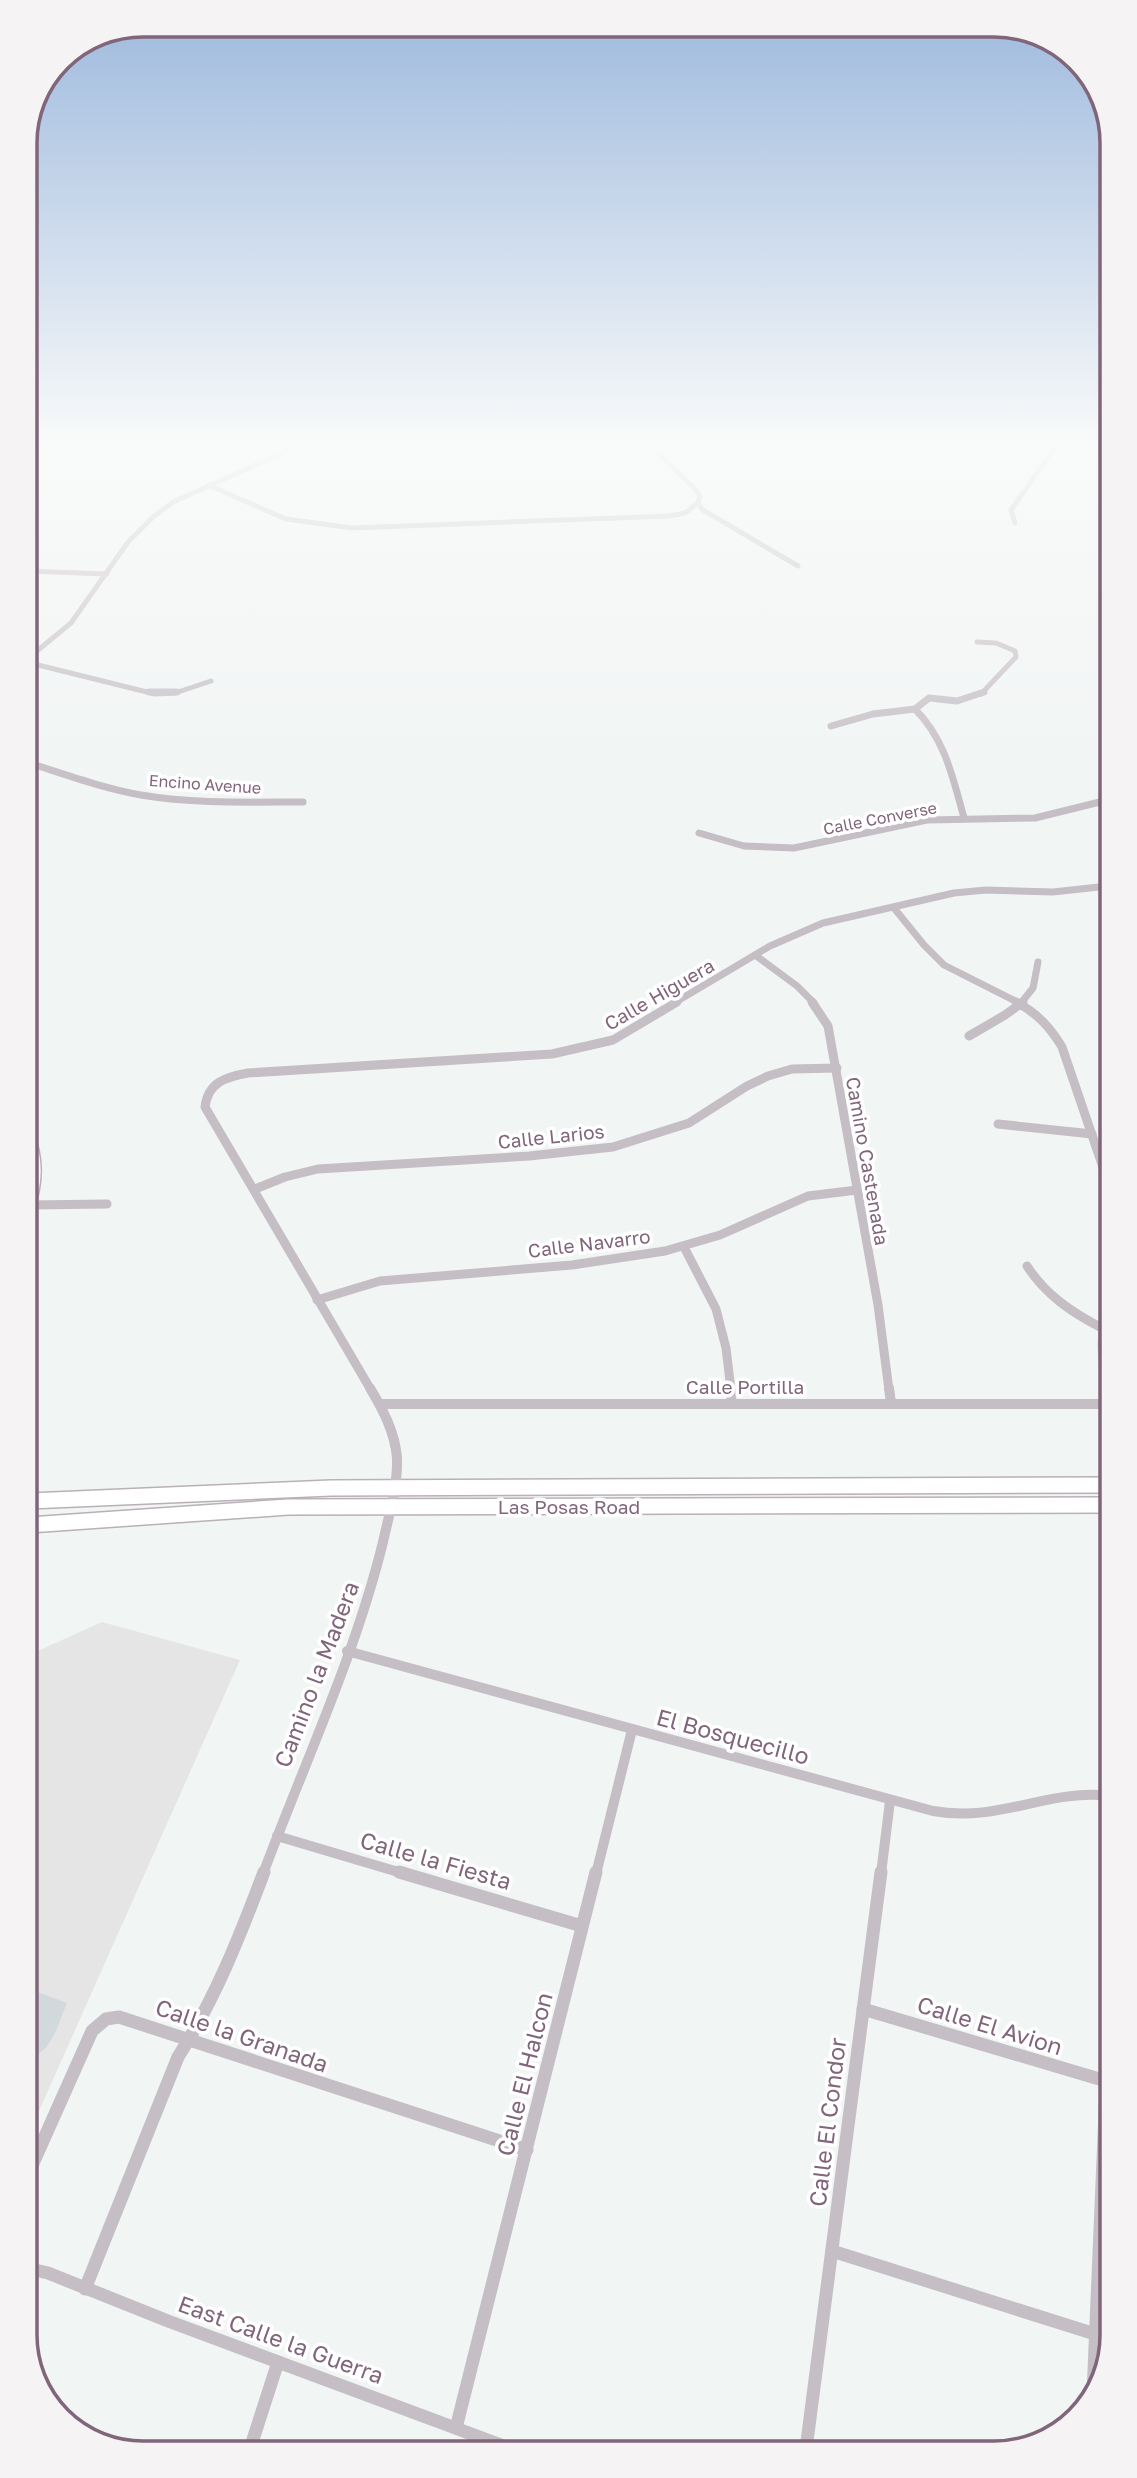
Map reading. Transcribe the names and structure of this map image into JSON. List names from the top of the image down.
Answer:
{
  "streets": {
    "main road": ["Las Posas Road"],
    "street": [
      "Encino Avenue",
      "Calle Converse",
      "Calle Higuera",
      "Calle Larios",
      "Camino Castenada",
      "Calle Navarro",
      "Calle Portilla",
      "Camino la Madera",
      "El Bosquecillo",
      "Calle la Fiesta",
      "Calle El Avion",
      "Calle la Granada",
      "Calle El Halcon",
      "Calle El Condor",
      "East Calle la Guerra"
    ]
  },
  "crossings": [
    ["Calle Higuera", "Camino Castenada"],
    ["Calle Higuera", "Camino la Madera"],
    ["Calle Larios", "Camino Castenada"],
    ["Calle Larios", "Camino la Madera"],
    ["Camino Castenada", "Calle Navarro"],
    ["Camino Castenada", "Calle Portilla"],
    ["Calle Navarro", "Camino la Madera"],
    ["Calle Portilla", "Camino la Madera"],
    ["Las Posas Road", "Camino la Madera"],
    ["Camino la Madera", "El Bosquecillo"],
    ["Camino la Madera", "Calle la Fiesta"],
    ["Camino la Madera", "Calle la Granada"],
    ["Camino la Madera", "East Calle la Guerra"],
    ["El Bosquecillo", "Calle El Halcon"],
    ["El Bosquecillo", "Calle El Condor"],
    ["Calle la Fiesta", "Calle El Halcon"],
    ["Calle El Avion", "Calle El Condor"],
    ["Calle la Granada", "Calle El Halcon"],
    ["Calle El Halcon", "East Calle la Guerra"]
  ]
}
